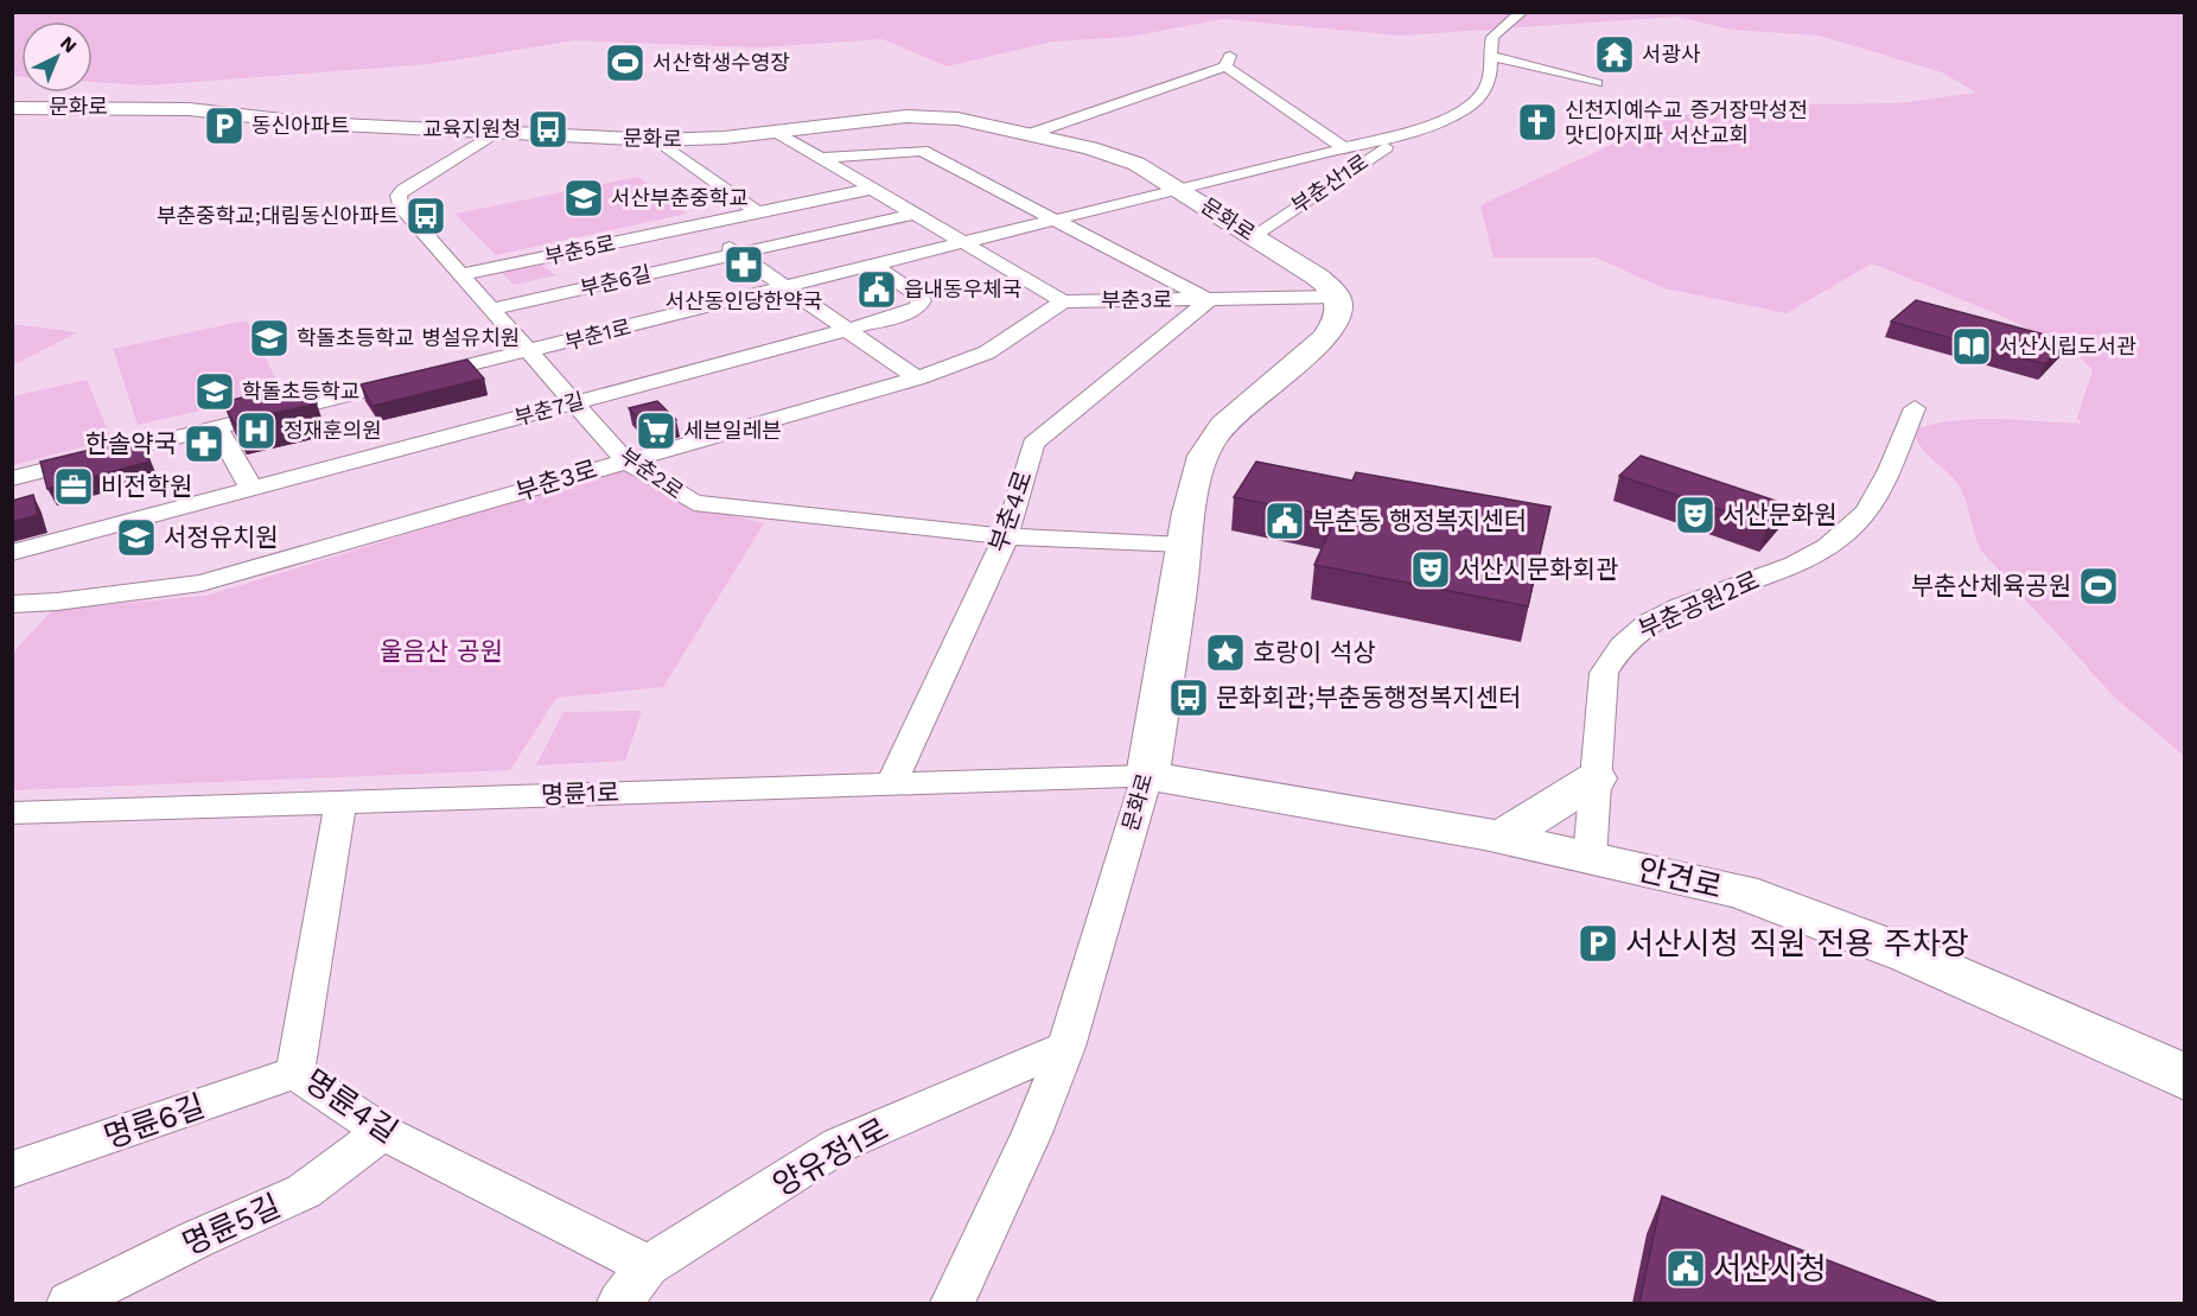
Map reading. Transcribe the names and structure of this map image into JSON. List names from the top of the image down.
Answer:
{
  "streets": {
    "street": [
      "문화로",
      "부춘산1로",
      "부춘5로",
      "부춘6길",
      "부춘3로",
      "부춘1로",
      "부춘7길",
      "부춘2로",
      "부춘4로",
      "부춘공원2로",
      "명륜1로",
      "안견로",
      "명륜4길",
      "명륜6길",
      "양유정1로",
      "명륜5길"
    ]
  },
  "crossings": [
    ["문화로", "부춘산1로"],
    ["문화로", "부춘1로"],
    ["문화로", "부춘2로"],
    ["문화로", "명륜1로"],
    ["문화로", "안견로"],
    ["문화로", "양유정1로"],
    ["부춘산1로", "부춘1로"],
    ["부춘5로", "부춘2로"],
    ["부춘6길", "부춘2로"],
    ["부춘3로", "부춘2로"],
    ["부춘3로", "부춘4로"],
    ["부춘1로", "부춘7길"],
    ["부춘1로", "부춘2로"],
    ["부춘7길", "부춘2로"],
    ["부춘2로", "부춘4로"],
    ["부춘4로", "명륜1로"],
    ["부춘공원2로", "안견로"],
    ["명륜1로", "안견로"],
    ["명륜1로", "명륜4길"],
    ["명륜4길", "명륜6길"],
    ["명륜4길", "양유정1로"],
    ["명륜4길", "명륜5길"]
  ],
  "parks": ["울음산 공원"],
  "places": {
    "temple": ["서광사"],
    "sports": ["서산학생수영장", "부춘산체육공원"],
    "church": ["신천지예수교 증거장막성전 맛디아지파 서산교회"],
    "parking": ["동신아파트", "서산시청 직원 전용 주차장"],
    "bus stop": ["교육지원청", "부춘중학교;대림동신아파트", "문화회관;부춘동행정복지센터"],
    "school or university": [
      "서산부춘중학교",
      "학돌초등학교 병설유치원",
      "학돌초등학교",
      "서정유치원"
    ],
    "pharmacy": ["서산동인당한약국", "한솔약국"],
    "public building": ["읍내동우체국", "부춘동 행정복지센터", "서산시청"],
    "library": ["서산시립도서관"],
    "hospital": ["정재훈의원"],
    "supermarket": ["세븐일레븐"],
    "office": ["비전학원"],
    "theatre": ["서산문화원", "서산시문화회관"],
    "place": ["호랑이 석상"]
  },
  "north": "top right"
}
